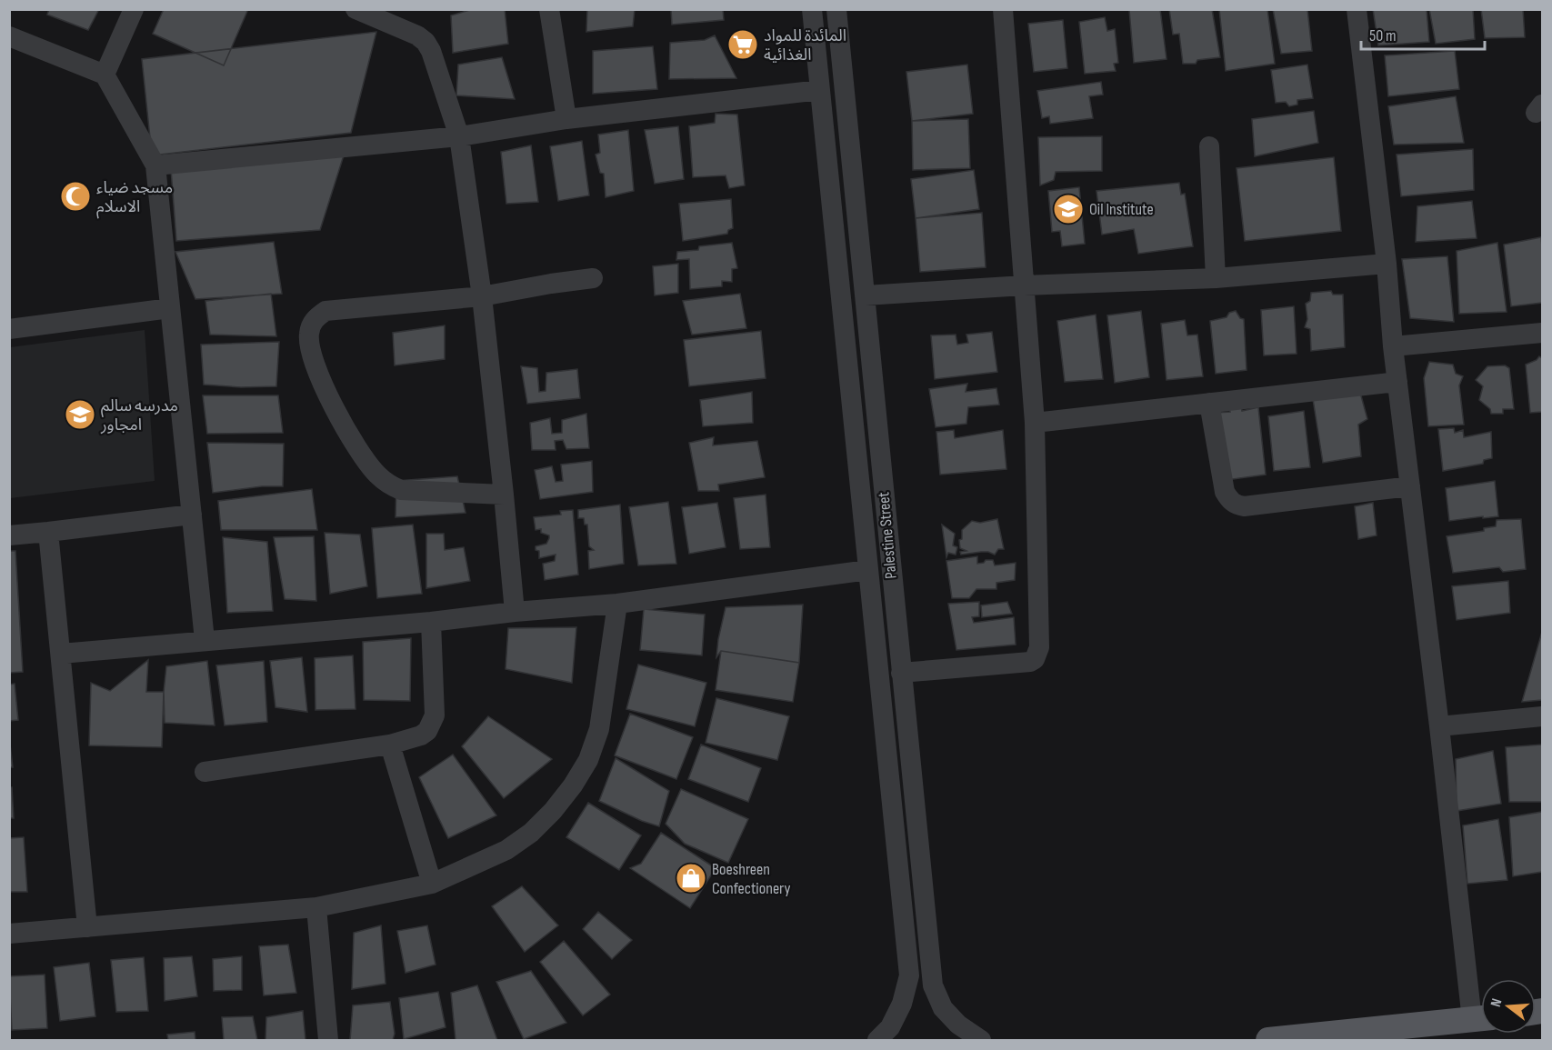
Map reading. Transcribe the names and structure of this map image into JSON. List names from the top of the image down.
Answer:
{
  "streets": {
    "street": ["Palestine Street"]
  },
  "places": {
    "supermarket": ["المائدة للمواد الغذائية"],
    "mosque": ["مسجد ضياء الاسلام"],
    "school or university": ["Oil Institute", "مدرسه سالم امجاور"],
    "shop": ["Boeshreen Confectionery"]
  },
  "scale_bar": "50 m",
  "north": "left"
}
